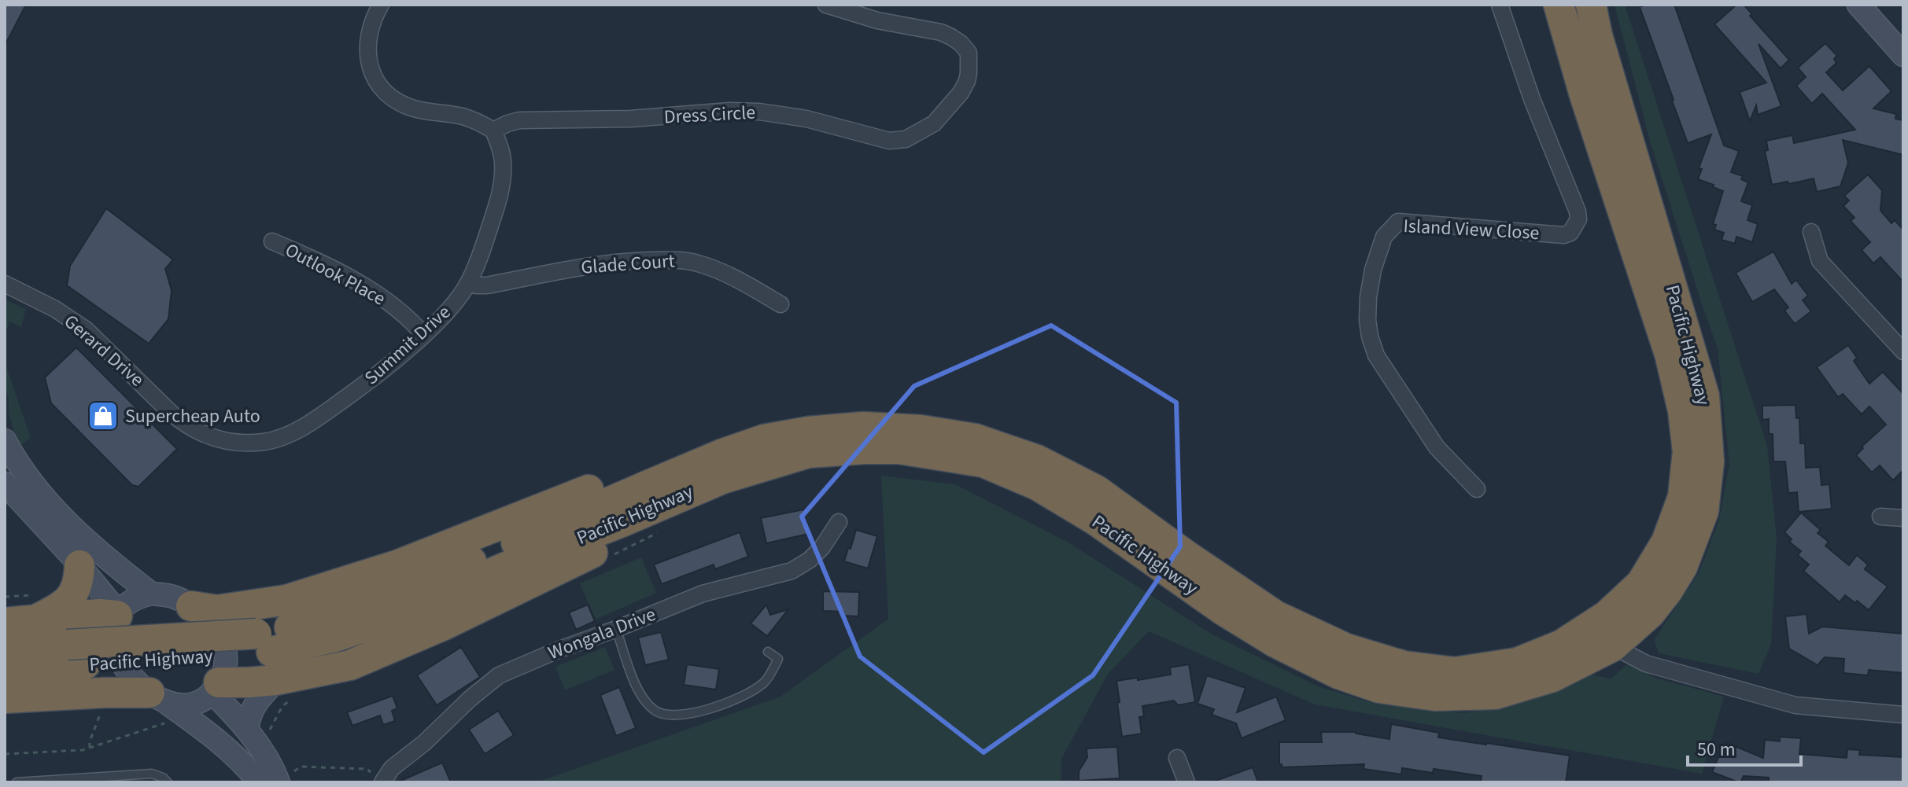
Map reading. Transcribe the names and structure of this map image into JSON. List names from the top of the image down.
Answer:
{
  "streets": {
    "highway": ["Pacific Highway"],
    "street": [
      "Dress Circle",
      "Island View Close",
      "Glade Court",
      "Outlook Place",
      "Summit Drive",
      "Gerard Drive",
      "Wongala Drive"
    ]
  },
  "crossings": [
    ["Dress Circle", "Summit Drive"],
    ["Glade Court", "Summit Drive"],
    ["Outlook Place", "Summit Drive"],
    ["Summit Drive", "Gerard Drive"]
  ],
  "places": {
    "shop": ["Supercheap Auto"]
  },
  "scale_bar": "50 m"
}
